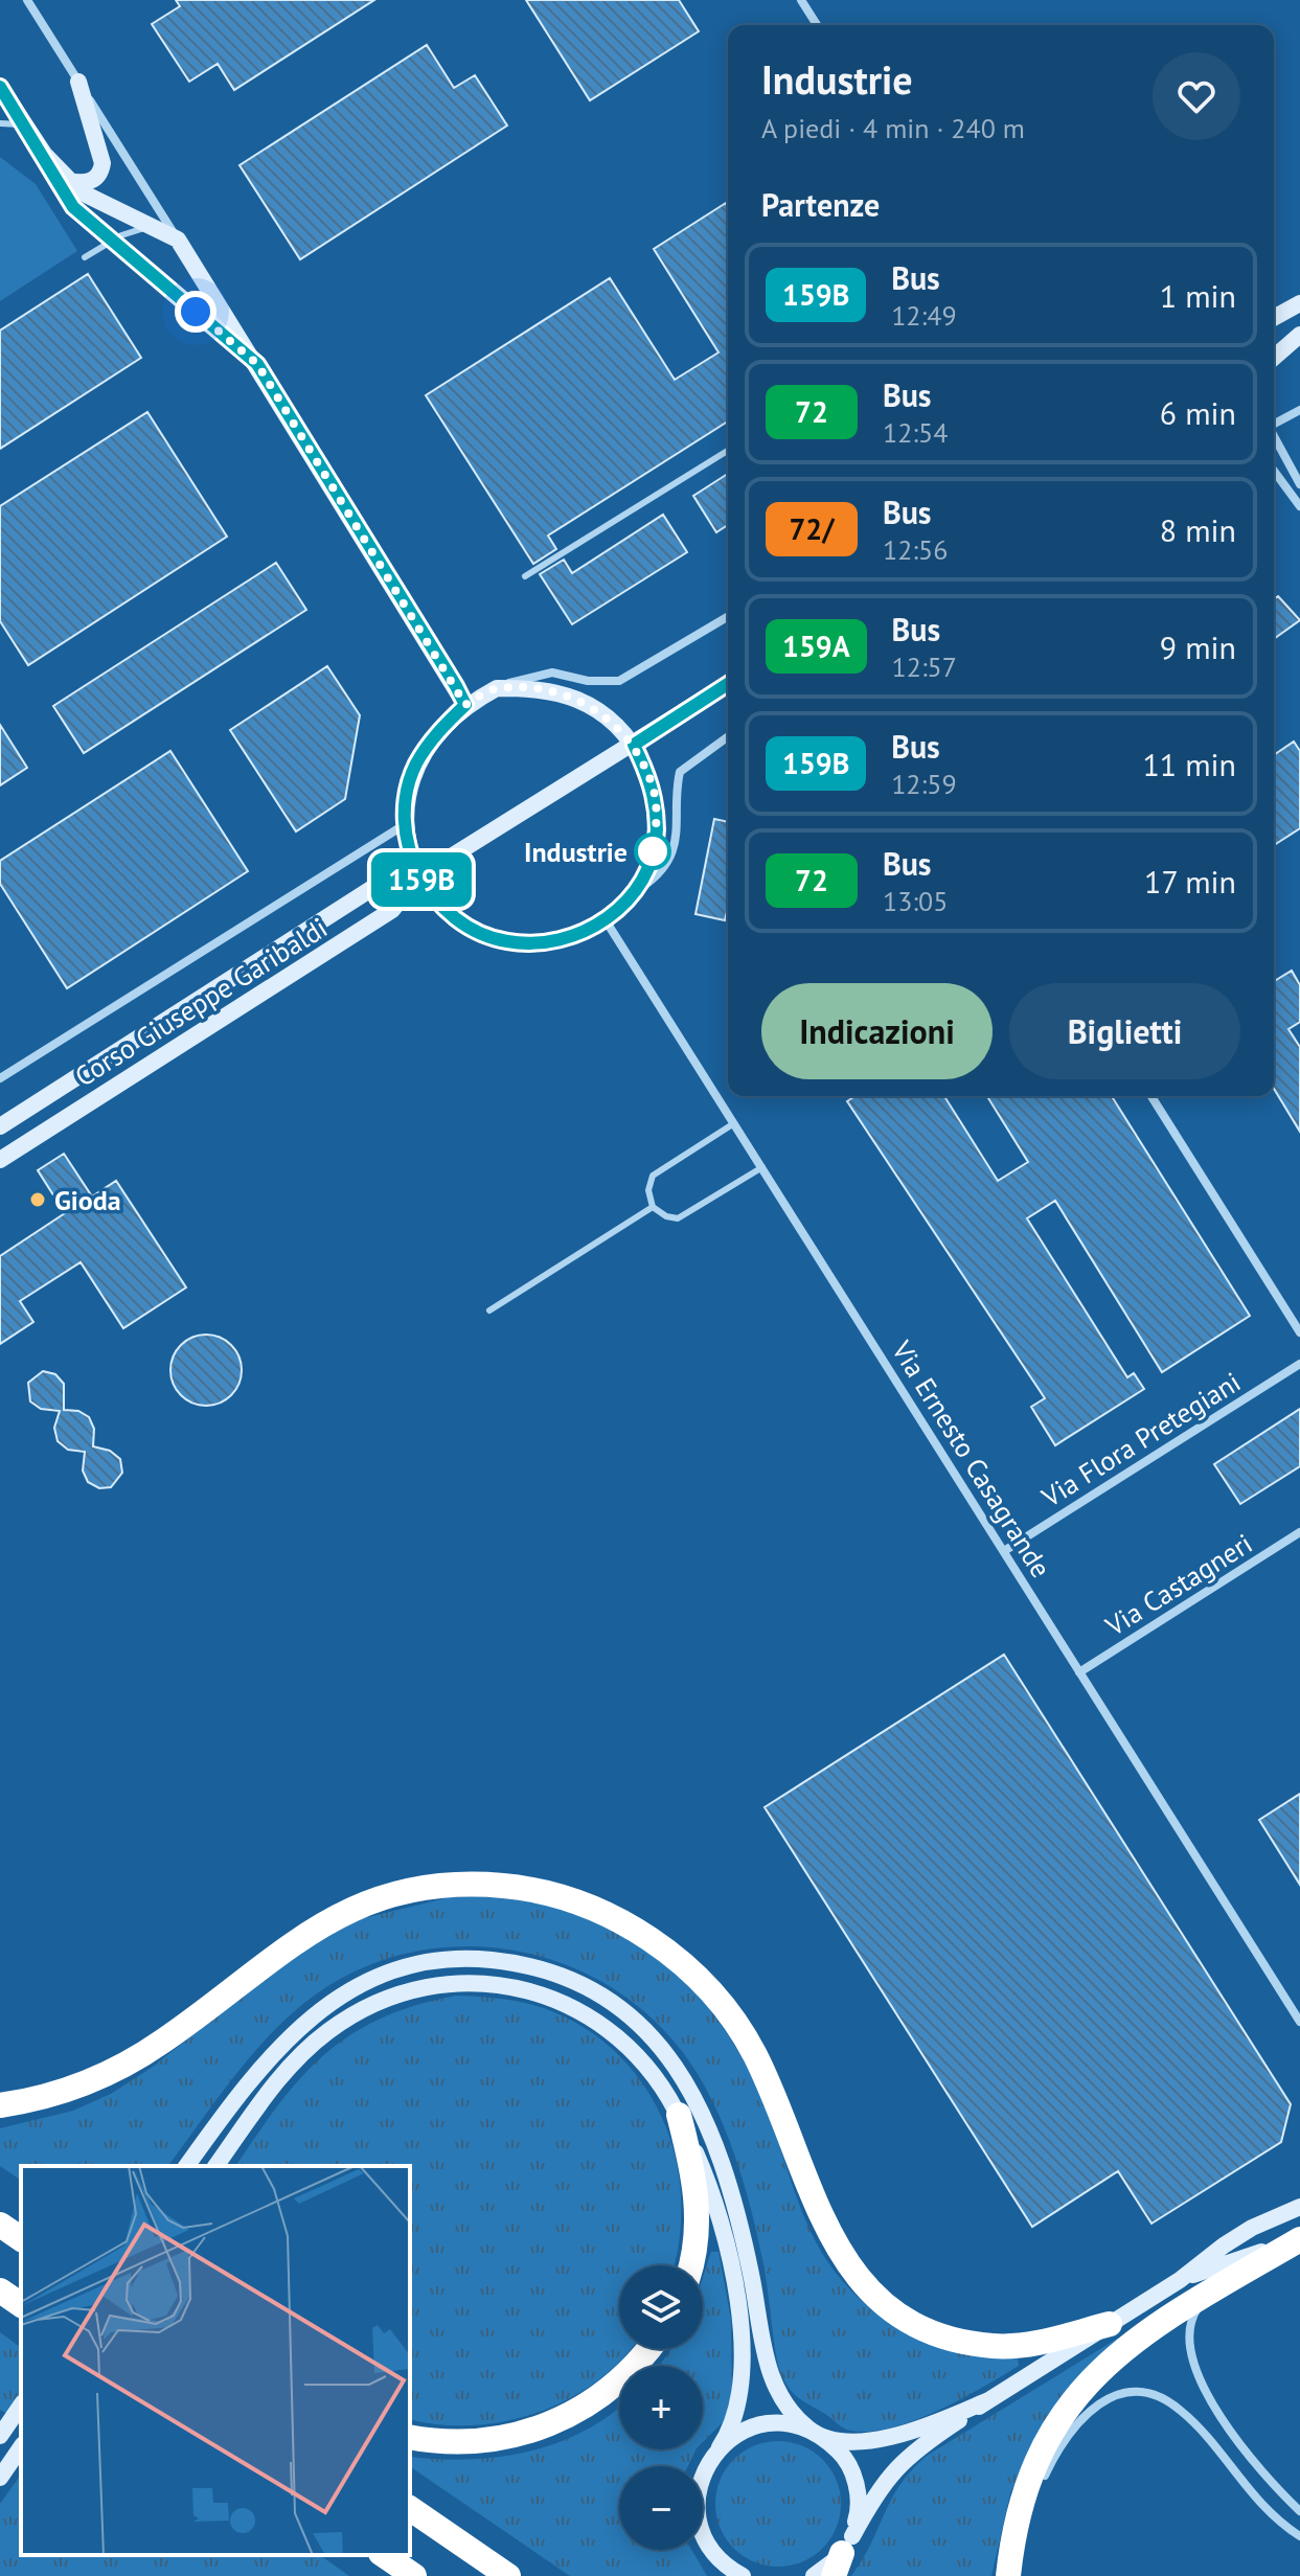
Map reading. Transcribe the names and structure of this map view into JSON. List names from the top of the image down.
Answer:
{
  "streets": {
    "street": [
      "Corso Giuseppe Garibaldi",
      "Via Flora Pretegiani",
      "Via Ernesto Casagrande",
      "Via Castagneri"
    ]
  },
  "crossings": [
    ["Via Flora Pretegiani", "Via Ernesto Casagrande"],
    ["Via Ernesto Casagrande", "Via Castagneri"]
  ],
  "places": ["Industrie", "Gioda"],
  "lines": ["bus line 159B"],
  "page": {
    "on_map": "159B",
    "heading": [
      ["Industrie", "A piedi · 4 min · 240 m"],
      "Partenze"
    ],
    "list": [
      {
        "mark": "159B",
        "name": "Bus",
        "note": "12:49",
        "value": "1 min"
      },
      {
        "mark": "72",
        "name": "Bus",
        "note": "12:54",
        "value": "6 min"
      },
      {
        "mark": "72/",
        "name": "Bus",
        "note": "12:56",
        "value": "8 min"
      },
      {
        "mark": "159A",
        "name": "Bus",
        "note": "12:57",
        "value": "9 min"
      },
      {
        "mark": "159B",
        "name": "Bus",
        "note": "12:59",
        "value": "11 min"
      },
      {
        "mark": "72",
        "name": "Bus",
        "note": "13:05",
        "value": "17 min"
      }
    ],
    "buttons": ["Indicazioni", "Biglietti"],
    "map_buttons": ["+", "−"]
  }
}
